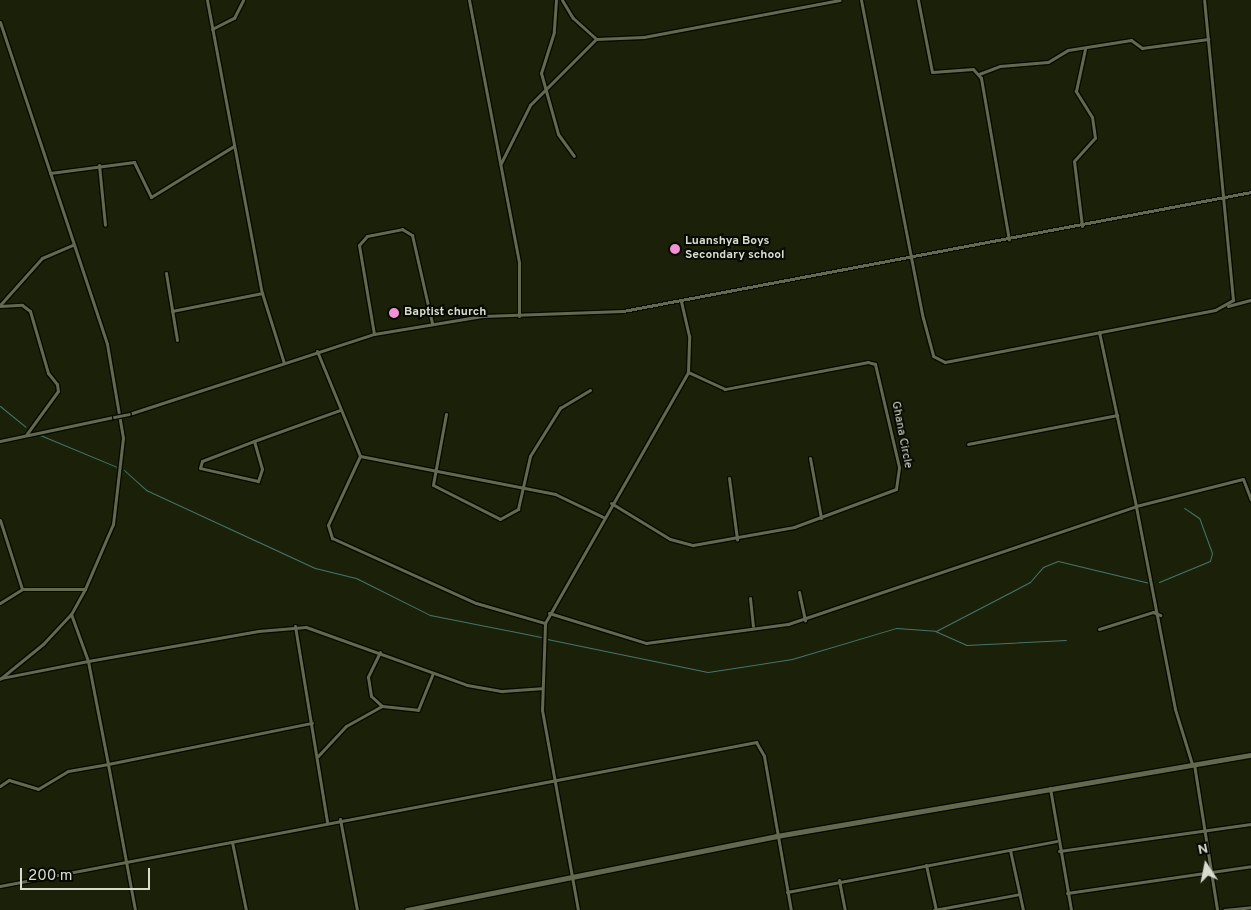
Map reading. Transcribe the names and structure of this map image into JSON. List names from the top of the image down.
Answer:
{
  "streets": {
    "street": ["Ghana Circle"]
  },
  "places": ["Luanshya Boys Secondary school", "Baptist church"],
  "scale_bar": "200 m",
  "north": "top"
}
